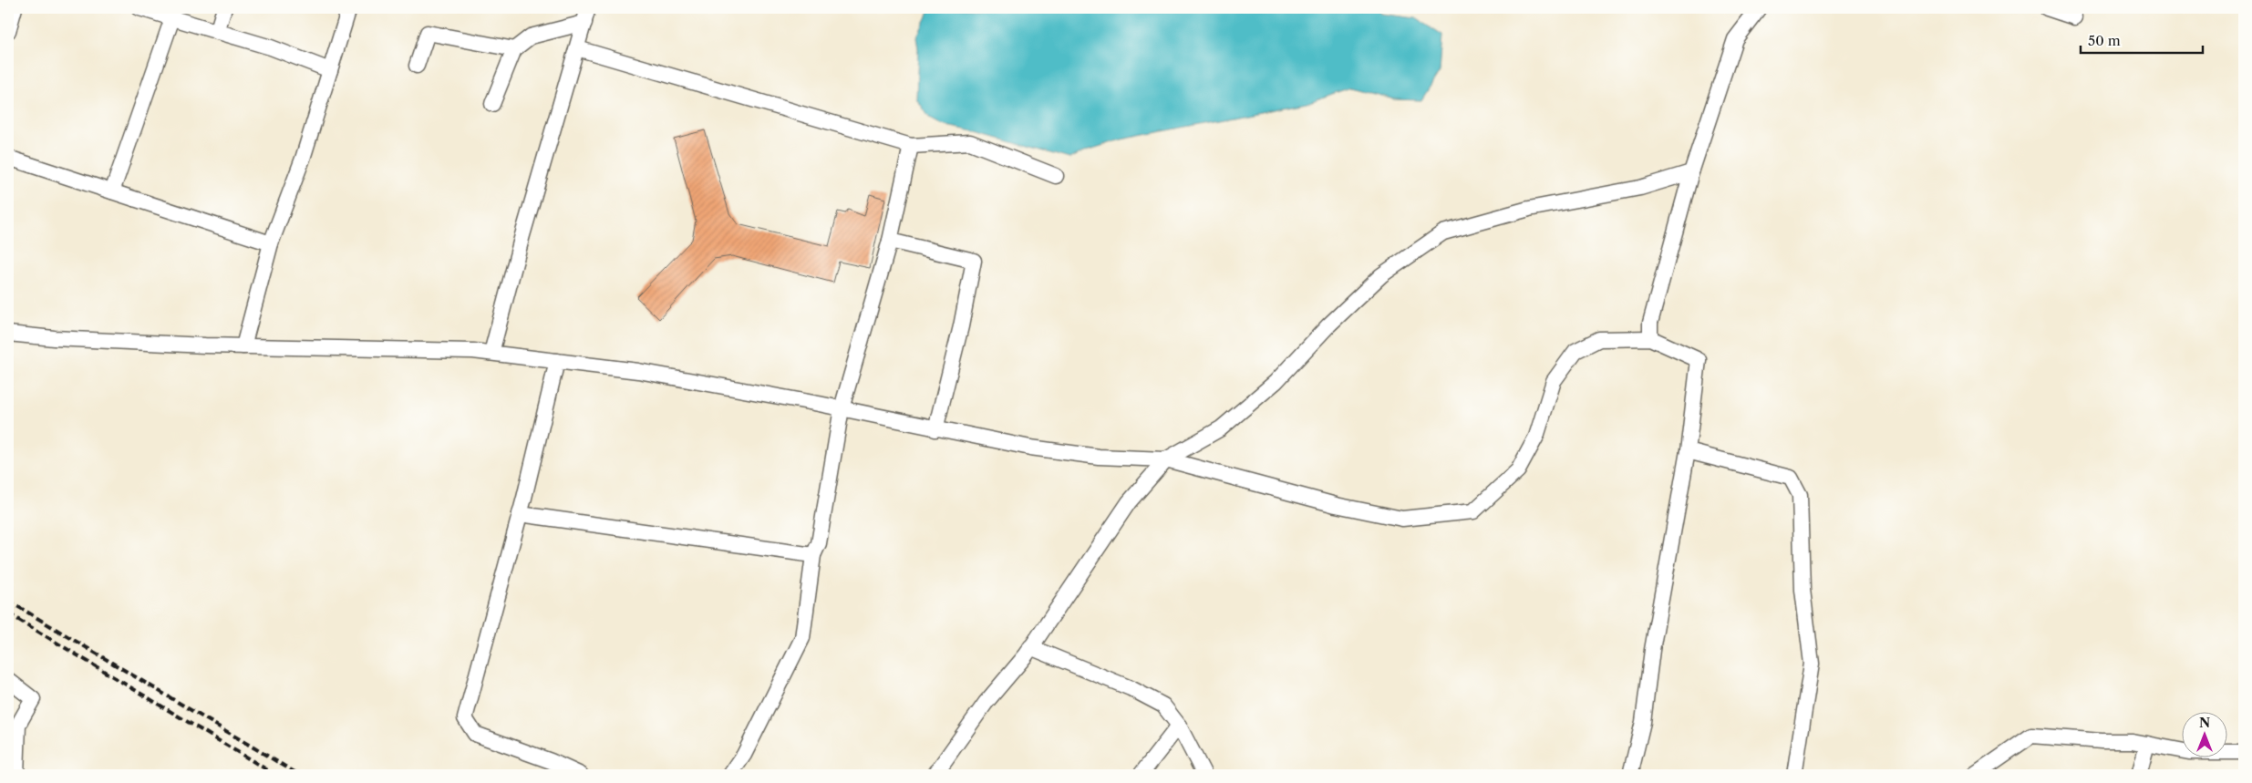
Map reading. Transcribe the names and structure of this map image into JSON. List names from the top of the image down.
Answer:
{
  "scale_bar": "50 m",
  "north": "top"
}
